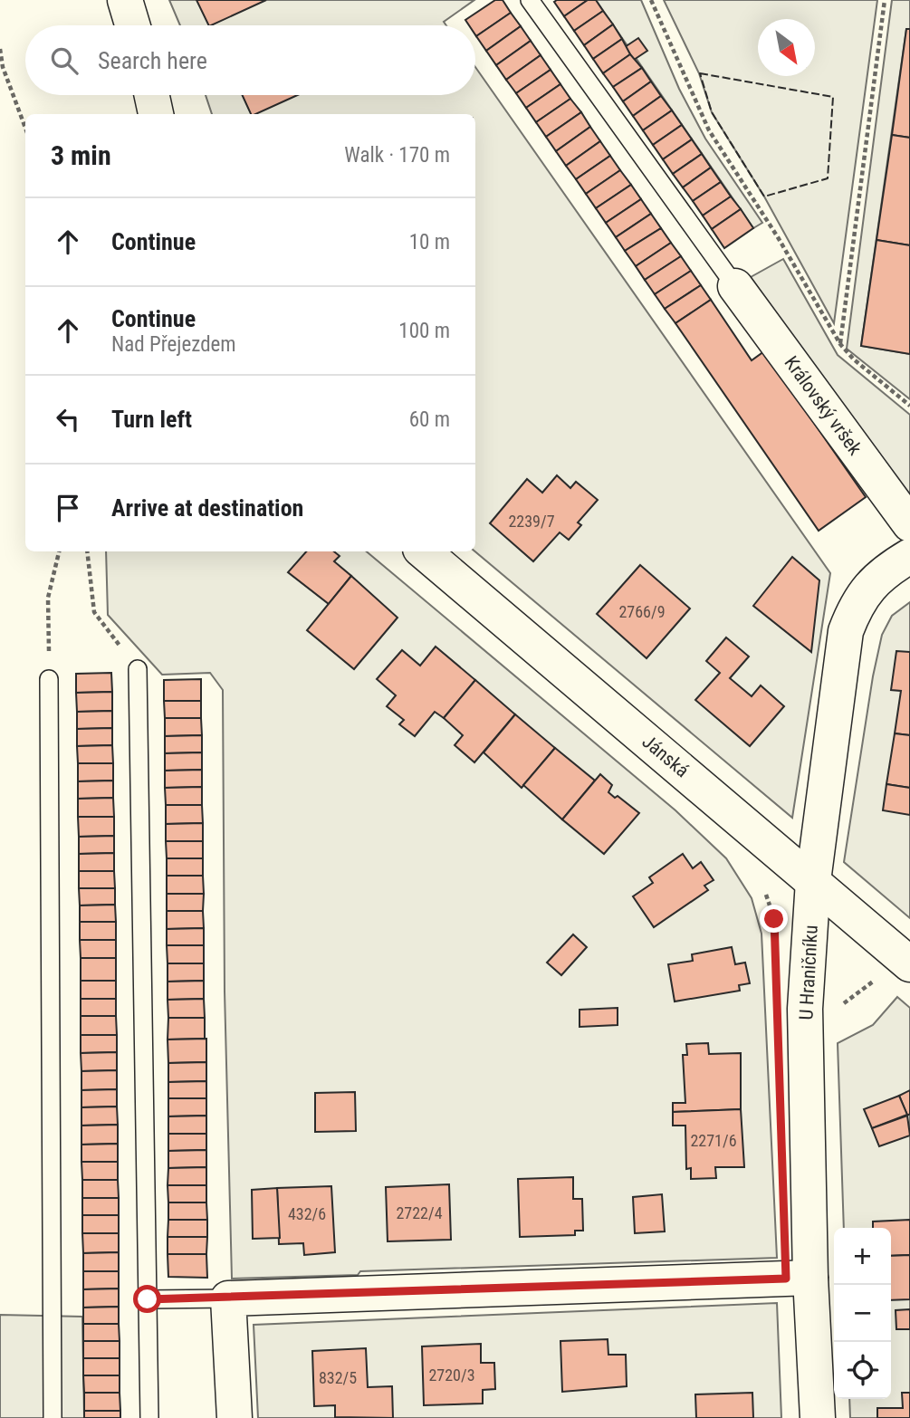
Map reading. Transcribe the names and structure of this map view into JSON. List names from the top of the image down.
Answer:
{
  "streets": {
    "street": ["Královský vršek", "Jánská", "U Hraničníku"]
  },
  "crossings": [
    ["Jánská", "U Hraničníku"]
  ],
  "house_numbers": [
    "2239/7",
    "2766/9",
    "2271/6",
    "2722/4",
    "432/6",
    "2720/3",
    "832/5"
  ],
  "north": "bottom right",
  "page": {
    "search": "Search here",
    "heading": ["3 min", "Walk · 170 m"],
    "list": [
      ["Continue", "10 m"],
      ["Continue", "Nad Přejezdem", "100 m"],
      ["Turn left", "60 m"],
      "Arrive at destination"
    ],
    "map_buttons": ["+", "−"]
  }
}
